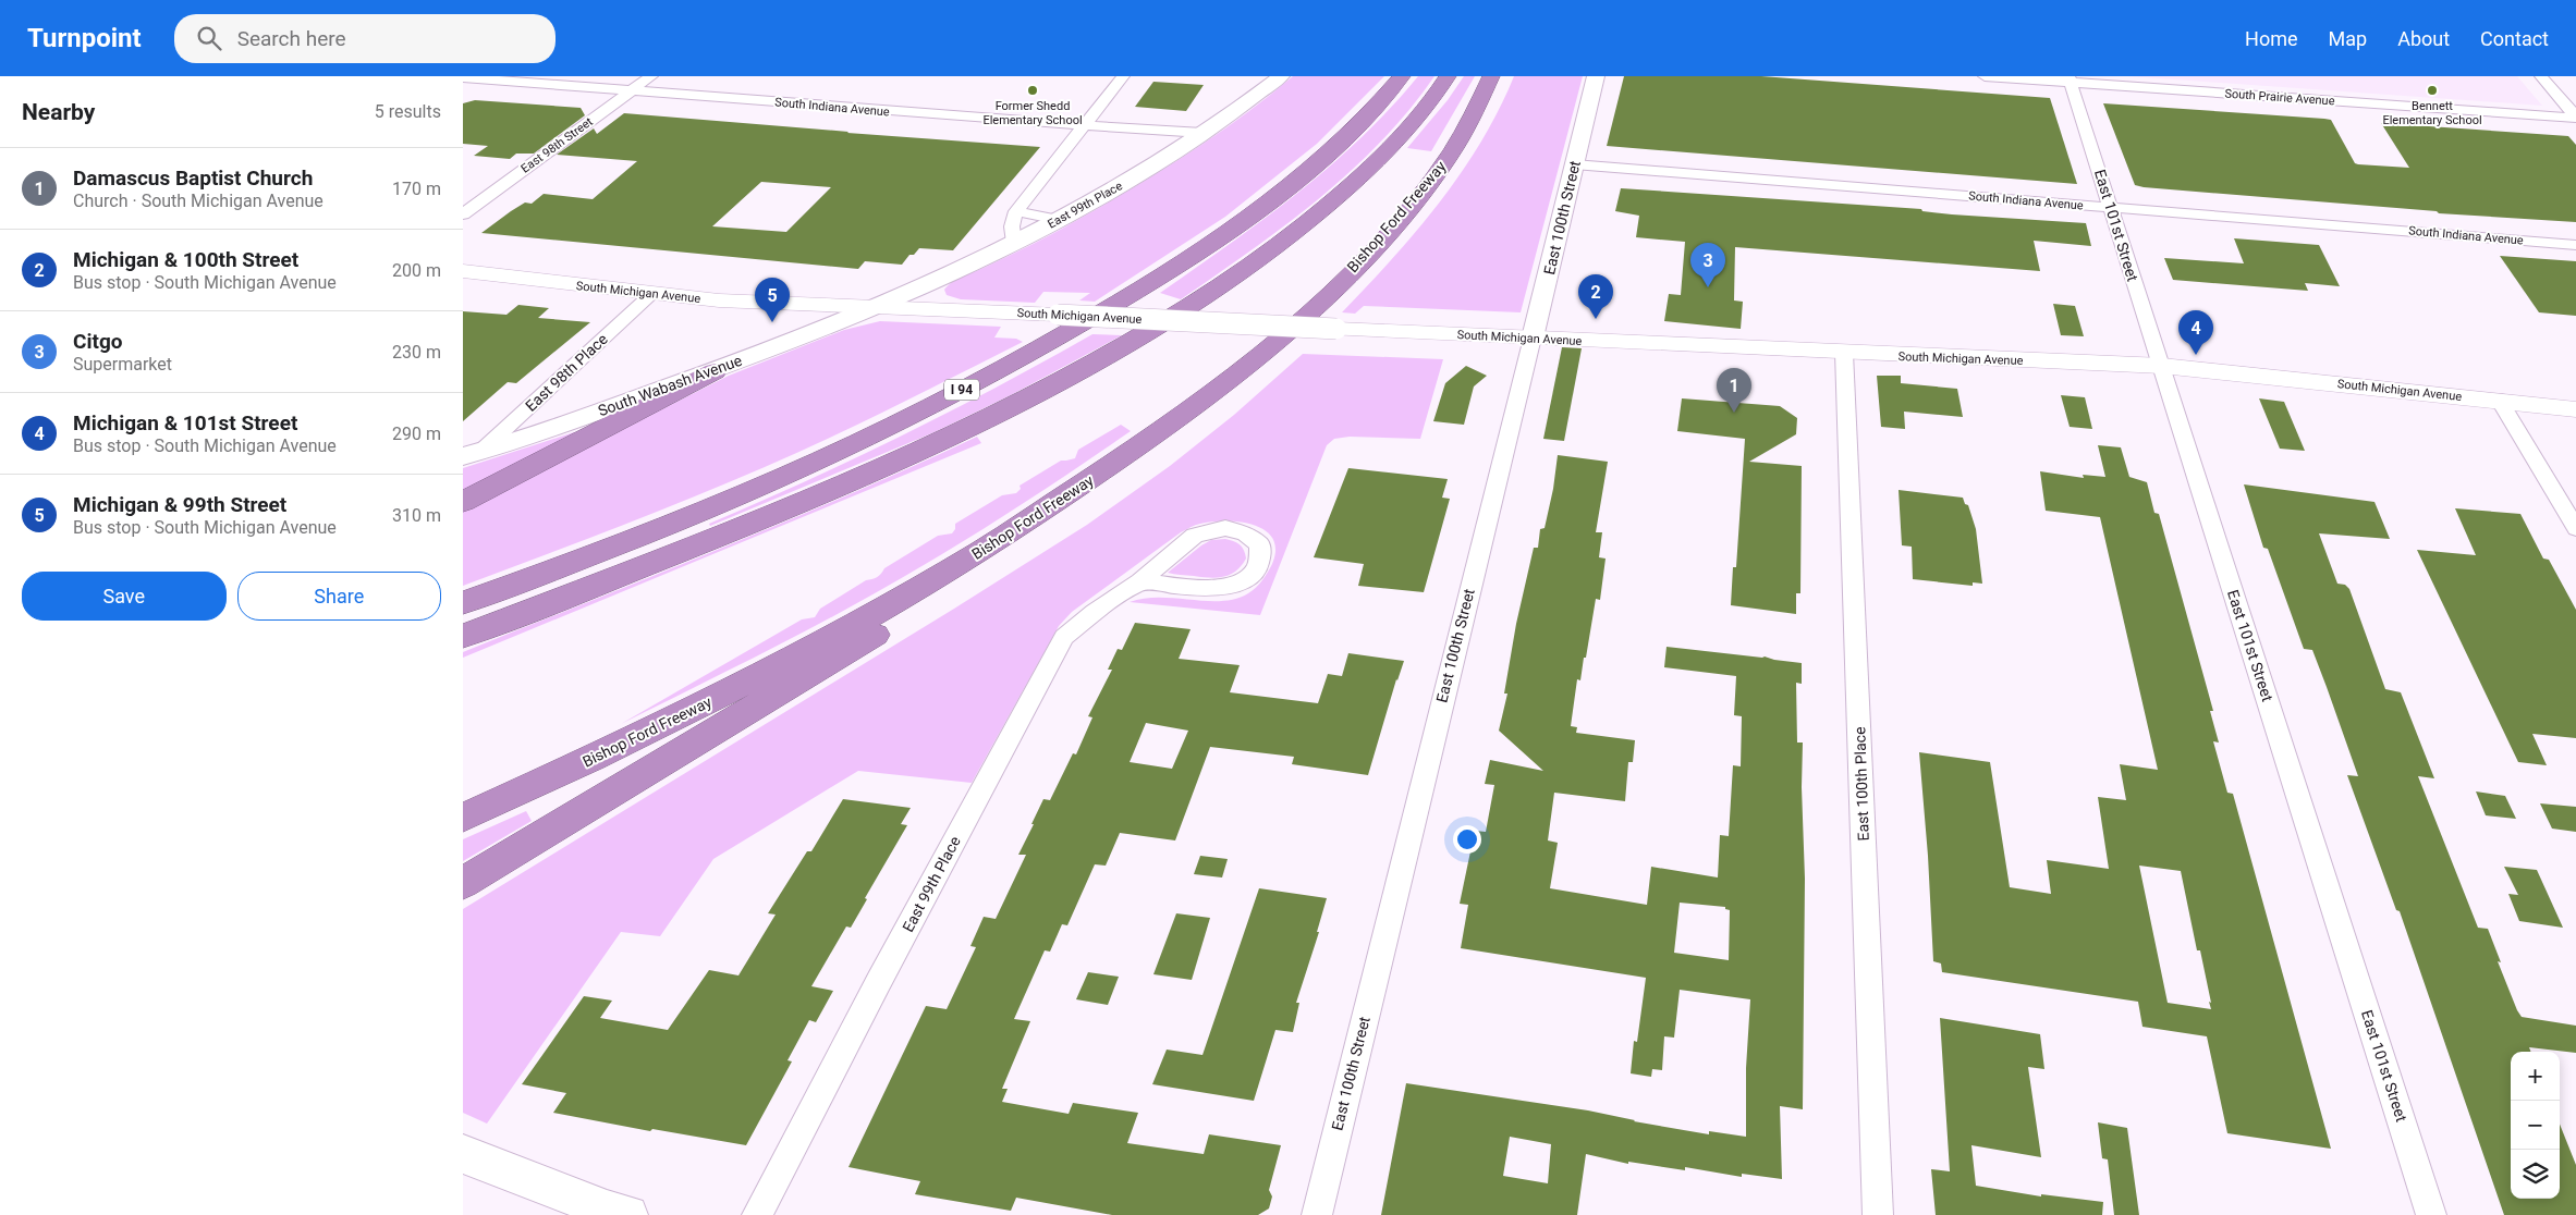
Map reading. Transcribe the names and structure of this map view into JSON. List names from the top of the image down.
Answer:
{
  "streets": {
    "highway": ["Bishop Ford Freeway", "I 94"],
    "main road": ["South Michigan Avenue"],
    "street": [
      "South Prairie Avenue",
      "South Indiana Avenue",
      "East 98th Street",
      "East 99th Place",
      "East 100th Street",
      "East 101st Street",
      "East 98th Place",
      "South Wabash Avenue",
      "East 100th Place"
    ]
  },
  "crossings": [
    ["South Prairie Avenue", "East 101st Street"],
    ["South Indiana Avenue", "East 98th Street"],
    ["South Indiana Avenue", "East 99th Place"],
    ["South Indiana Avenue", "East 100th Street"],
    ["South Indiana Avenue", "East 101st Street"],
    ["East 99th Place", "South Michigan Avenue"],
    ["East 99th Place", "South Wabash Avenue"],
    ["East 100th Street", "South Michigan Avenue"],
    ["East 101st Street", "South Michigan Avenue"],
    ["South Michigan Avenue", "East 98th Place"],
    ["South Michigan Avenue", "South Wabash Avenue"],
    ["South Michigan Avenue", "East 100th Place"],
    ["East 98th Place", "South Wabash Avenue"]
  ],
  "places": ["Former Shedd Elementary School", "Bennett Elementary School"],
  "page": {
    "header": "Turnpoint",
    "search": "Search here",
    "nav": [
      "Home",
      "Map",
      "About",
      "Contact"
    ],
    "heading": ["Nearby", "5 results"],
    "list": [
      {
        "mark": "1",
        "name": "Damascus Baptist Church",
        "note": "Church · South Michigan Avenue",
        "value": "170 m"
      },
      {
        "mark": "2",
        "name": "Michigan & 100th Street",
        "note": "Bus stop · South Michigan Avenue",
        "value": "200 m"
      },
      {
        "mark": "3",
        "name": "Citgo",
        "note": "Supermarket",
        "value": "230 m"
      },
      {
        "mark": "4",
        "name": "Michigan & 101st Street",
        "note": "Bus stop · South Michigan Avenue",
        "value": "290 m"
      },
      {
        "mark": "5",
        "name": "Michigan & 99th Street",
        "note": "Bus stop · South Michigan Avenue",
        "value": "310 m"
      }
    ],
    "pins": [
      "3",
      "2",
      "5",
      "4",
      "1"
    ],
    "buttons": ["Save", "Share"],
    "map_buttons": ["+", "−"]
  }
}
